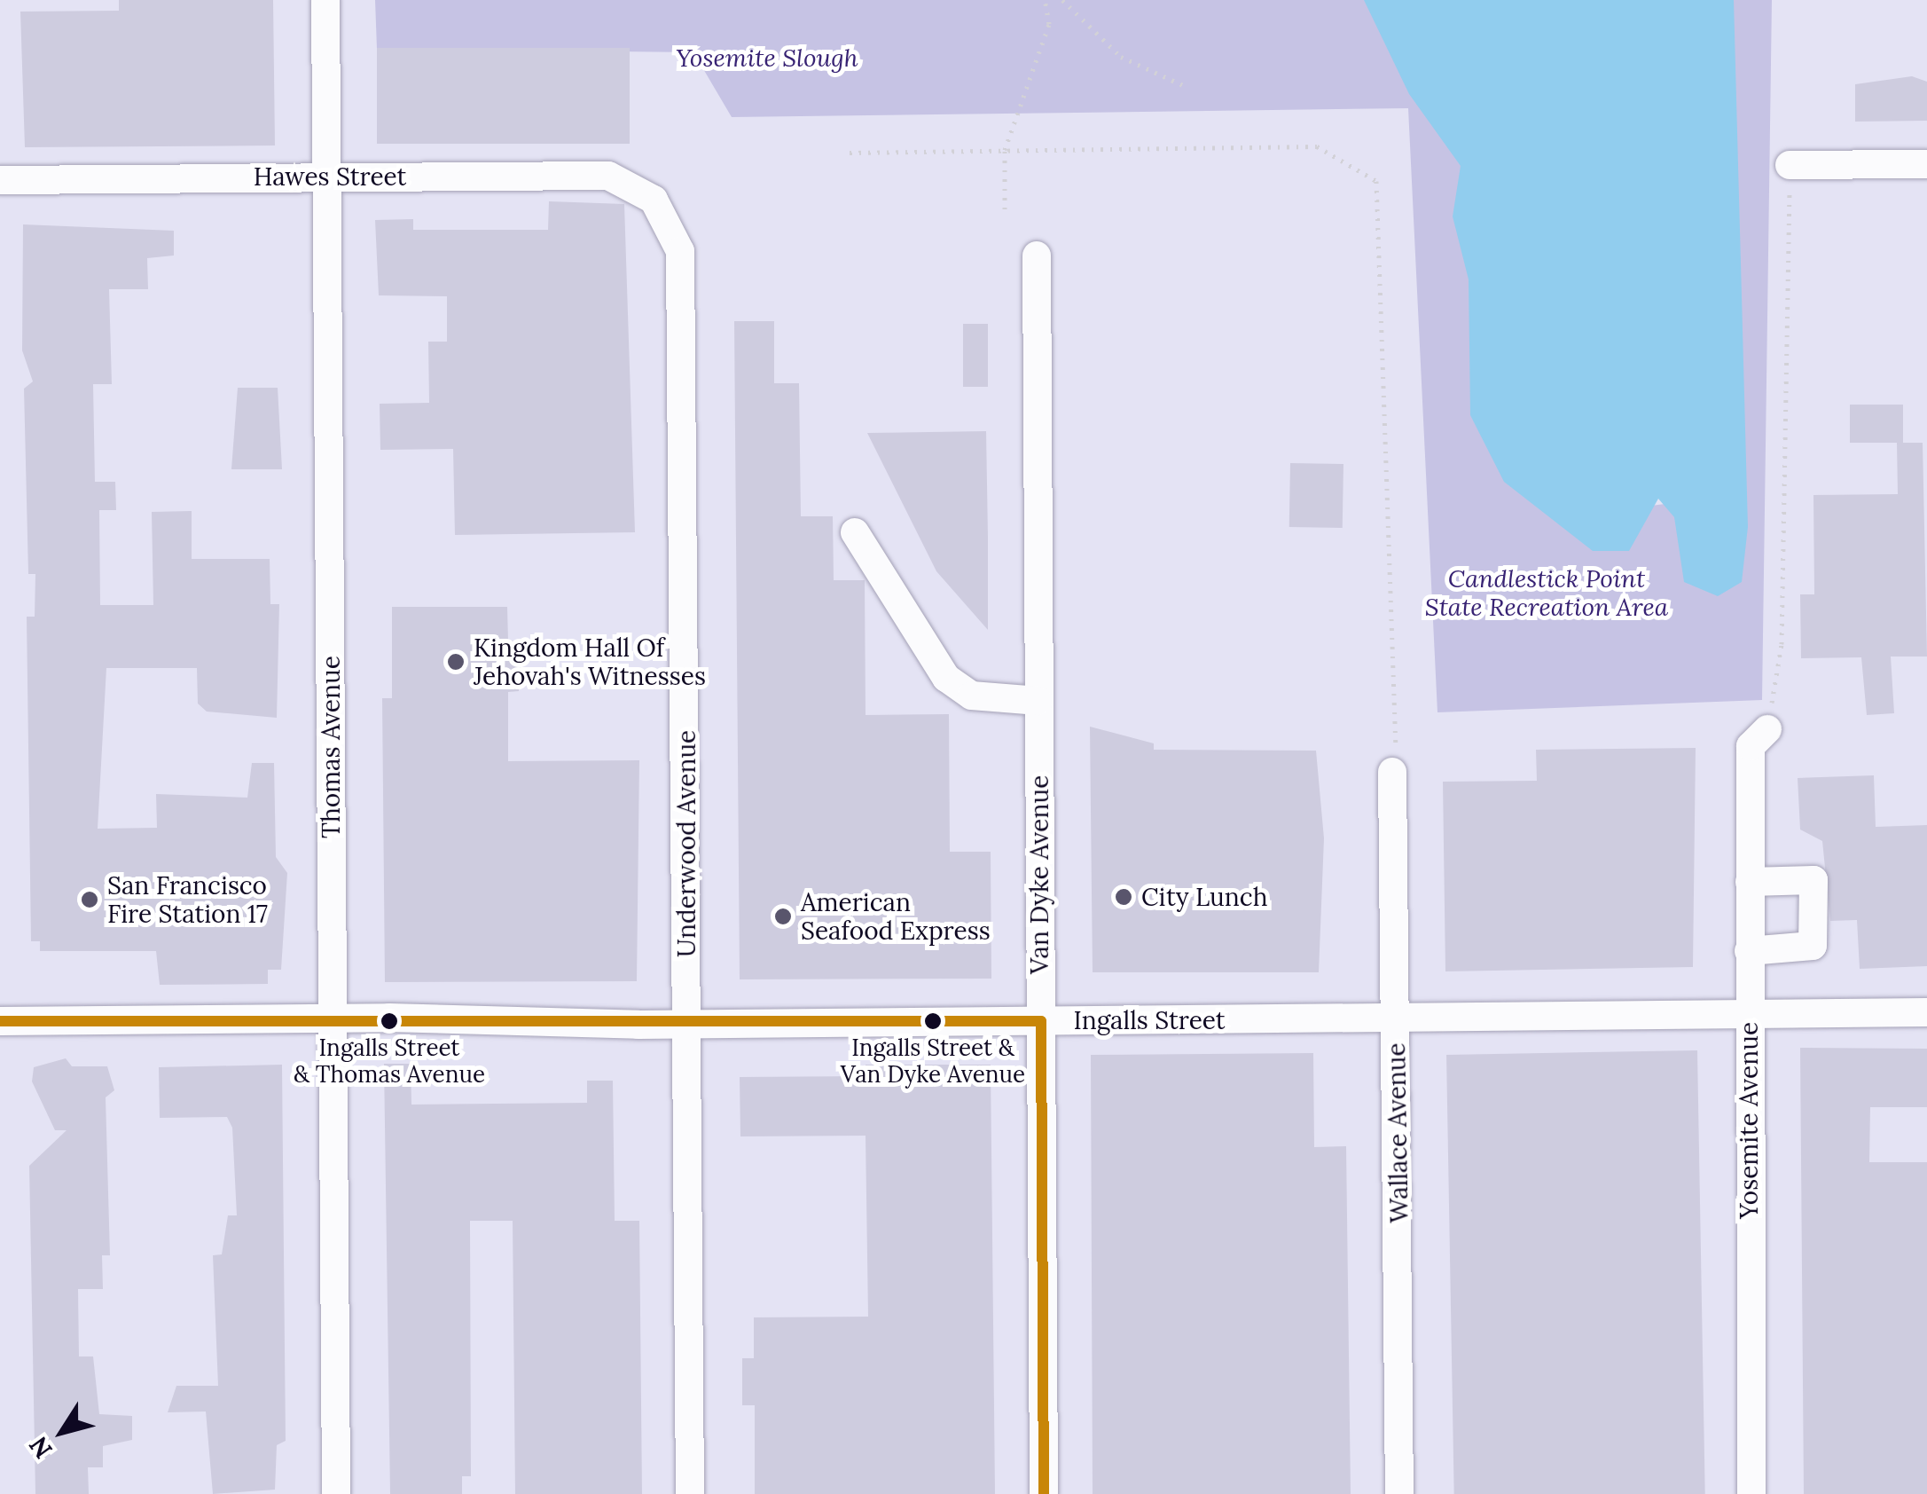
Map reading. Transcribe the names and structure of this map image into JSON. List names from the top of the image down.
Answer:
{
  "streets": {
    "street": [
      "Hawes Street",
      "Thomas Avenue",
      "Underwood Avenue",
      "Van Dyke Avenue",
      "Ingalls Street",
      "Yosemite Avenue",
      "Wallace Avenue"
    ]
  },
  "crossings": [
    ["Hawes Street", "Thomas Avenue"],
    ["Hawes Street", "Underwood Avenue"],
    ["Thomas Avenue", "Ingalls Street"],
    ["Underwood Avenue", "Ingalls Street"],
    ["Van Dyke Avenue", "Ingalls Street"],
    ["Ingalls Street", "Yosemite Avenue"],
    ["Ingalls Street", "Wallace Avenue"]
  ],
  "parks": ["Yosemite Slough", "Candlestick Point State Recreation Area"],
  "places": [
    "Kingdom Hall Of Jehovah's Witnesses",
    "City Lunch",
    "San Francisco Fire Station 17",
    "American Seafood Express",
    "Ingalls Street & Thomas Avenue",
    "Ingalls Street & Van Dyke Avenue"
  ],
  "north": "bottom left"
}
